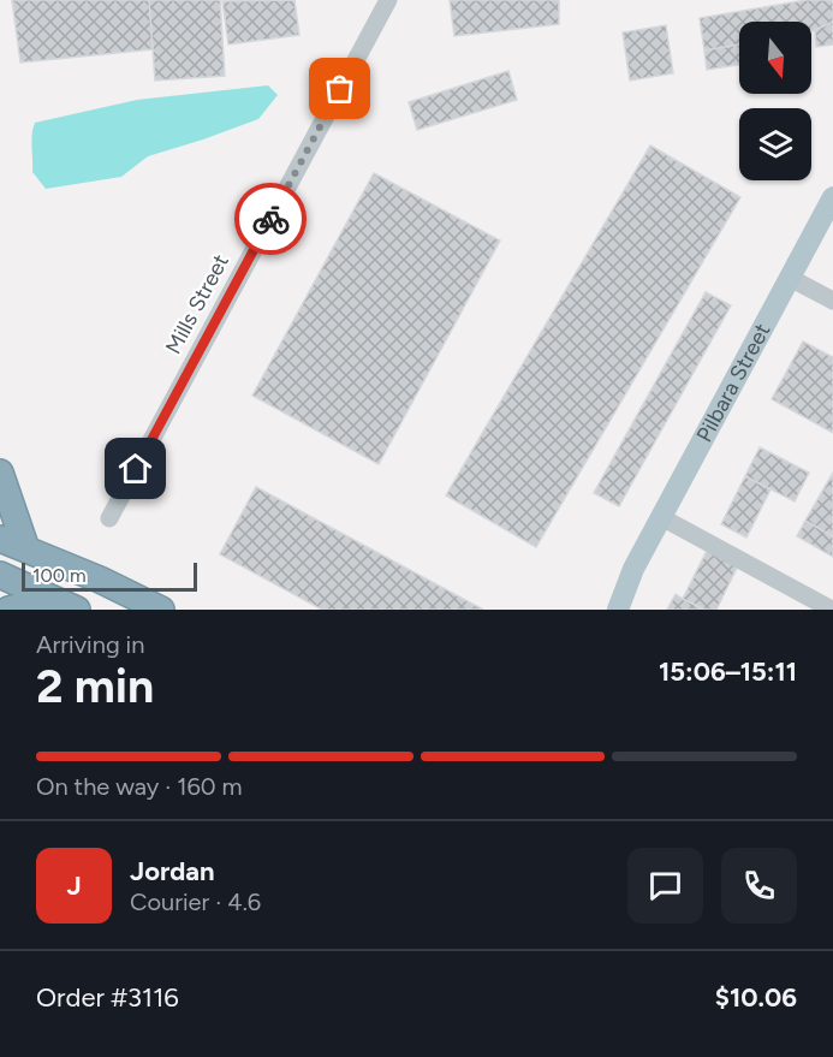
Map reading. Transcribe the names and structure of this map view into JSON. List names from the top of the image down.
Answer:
{
  "streets": {
    "main road": ["Pilbara Street"],
    "street": ["Mills Street"]
  },
  "scale_bar": "100 m",
  "north": "bottom",
  "page": {
    "scale": "100 m",
    "heading": ["2 min", "Arriving in", "15:06–15:11"],
    "panel": [
      "Jordan",
      "Courier · 4.6",
      "Order #3116",
      "$10.06"
    ],
    "bar": "On the way · 160 m",
    "round": "J"
  }
}
